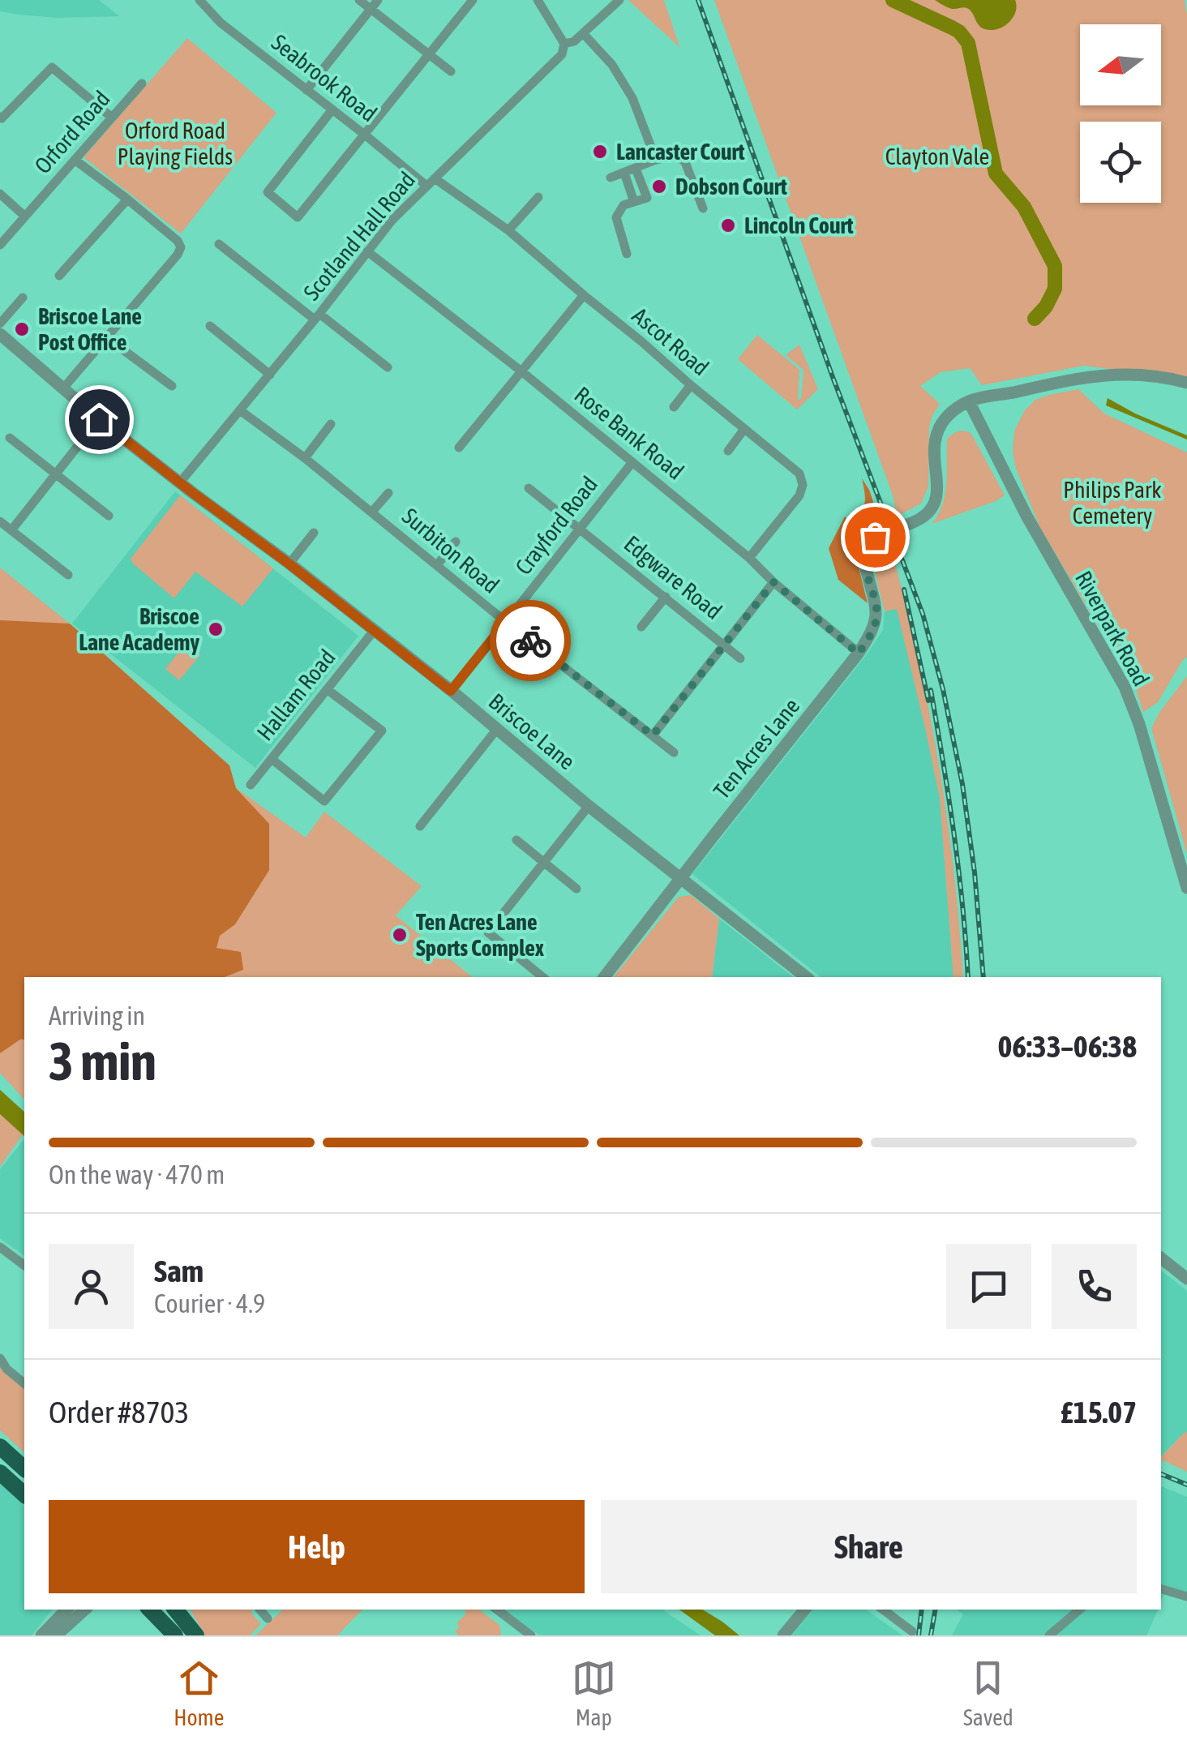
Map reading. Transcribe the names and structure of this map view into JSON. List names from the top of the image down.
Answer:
{
  "streets": {
    "street": [
      "Seabrook Road",
      "Orford Road",
      "Scotland Hall Road",
      "Ascot Road",
      "Rose Bank Road",
      "Crayford Road",
      "Surbiton Road",
      "Edgware Road",
      "Riverpark Road",
      "Hallam Road",
      "Briscoe Lane",
      "Ten Acres Lane"
    ]
  },
  "crossings": [
    ["Seabrook Road", "Scotland Hall Road"],
    ["Seabrook Road", "Ascot Road"],
    ["Scotland Hall Road", "Ascot Road"],
    ["Scotland Hall Road", "Rose Bank Road"],
    ["Scotland Hall Road", "Surbiton Road"],
    ["Scotland Hall Road", "Briscoe Lane"],
    ["Ascot Road", "Rose Bank Road"],
    ["Rose Bank Road", "Crayford Road"],
    ["Rose Bank Road", "Ten Acres Lane"],
    ["Crayford Road", "Surbiton Road"],
    ["Crayford Road", "Edgware Road"],
    ["Crayford Road", "Briscoe Lane"],
    ["Hallam Road", "Briscoe Lane"],
    ["Briscoe Lane", "Ten Acres Lane"]
  ],
  "parks": ["Orford Road Playing Fields", "Clayton Vale", "Philips Park Cemetery"],
  "places": [
    "Lancaster Court",
    "Dobson Court",
    "Lincoln Court",
    "Briscoe Lane Post Office",
    "Briscoe Lane Academy",
    "Ten Acres Lane Sports Complex"
  ],
  "north": "left",
  "page": {
    "heading": ["3 min", "Arriving in", "06:33–06:38"],
    "panel": [
      "Sam",
      "Courier · 4.9",
      "Order #8703",
      "£15.07"
    ],
    "bar": "On the way · 470 m",
    "buttons": ["Help", "Share"],
    "tabs": ["Home", "Map", "Saved"]
  }
}
